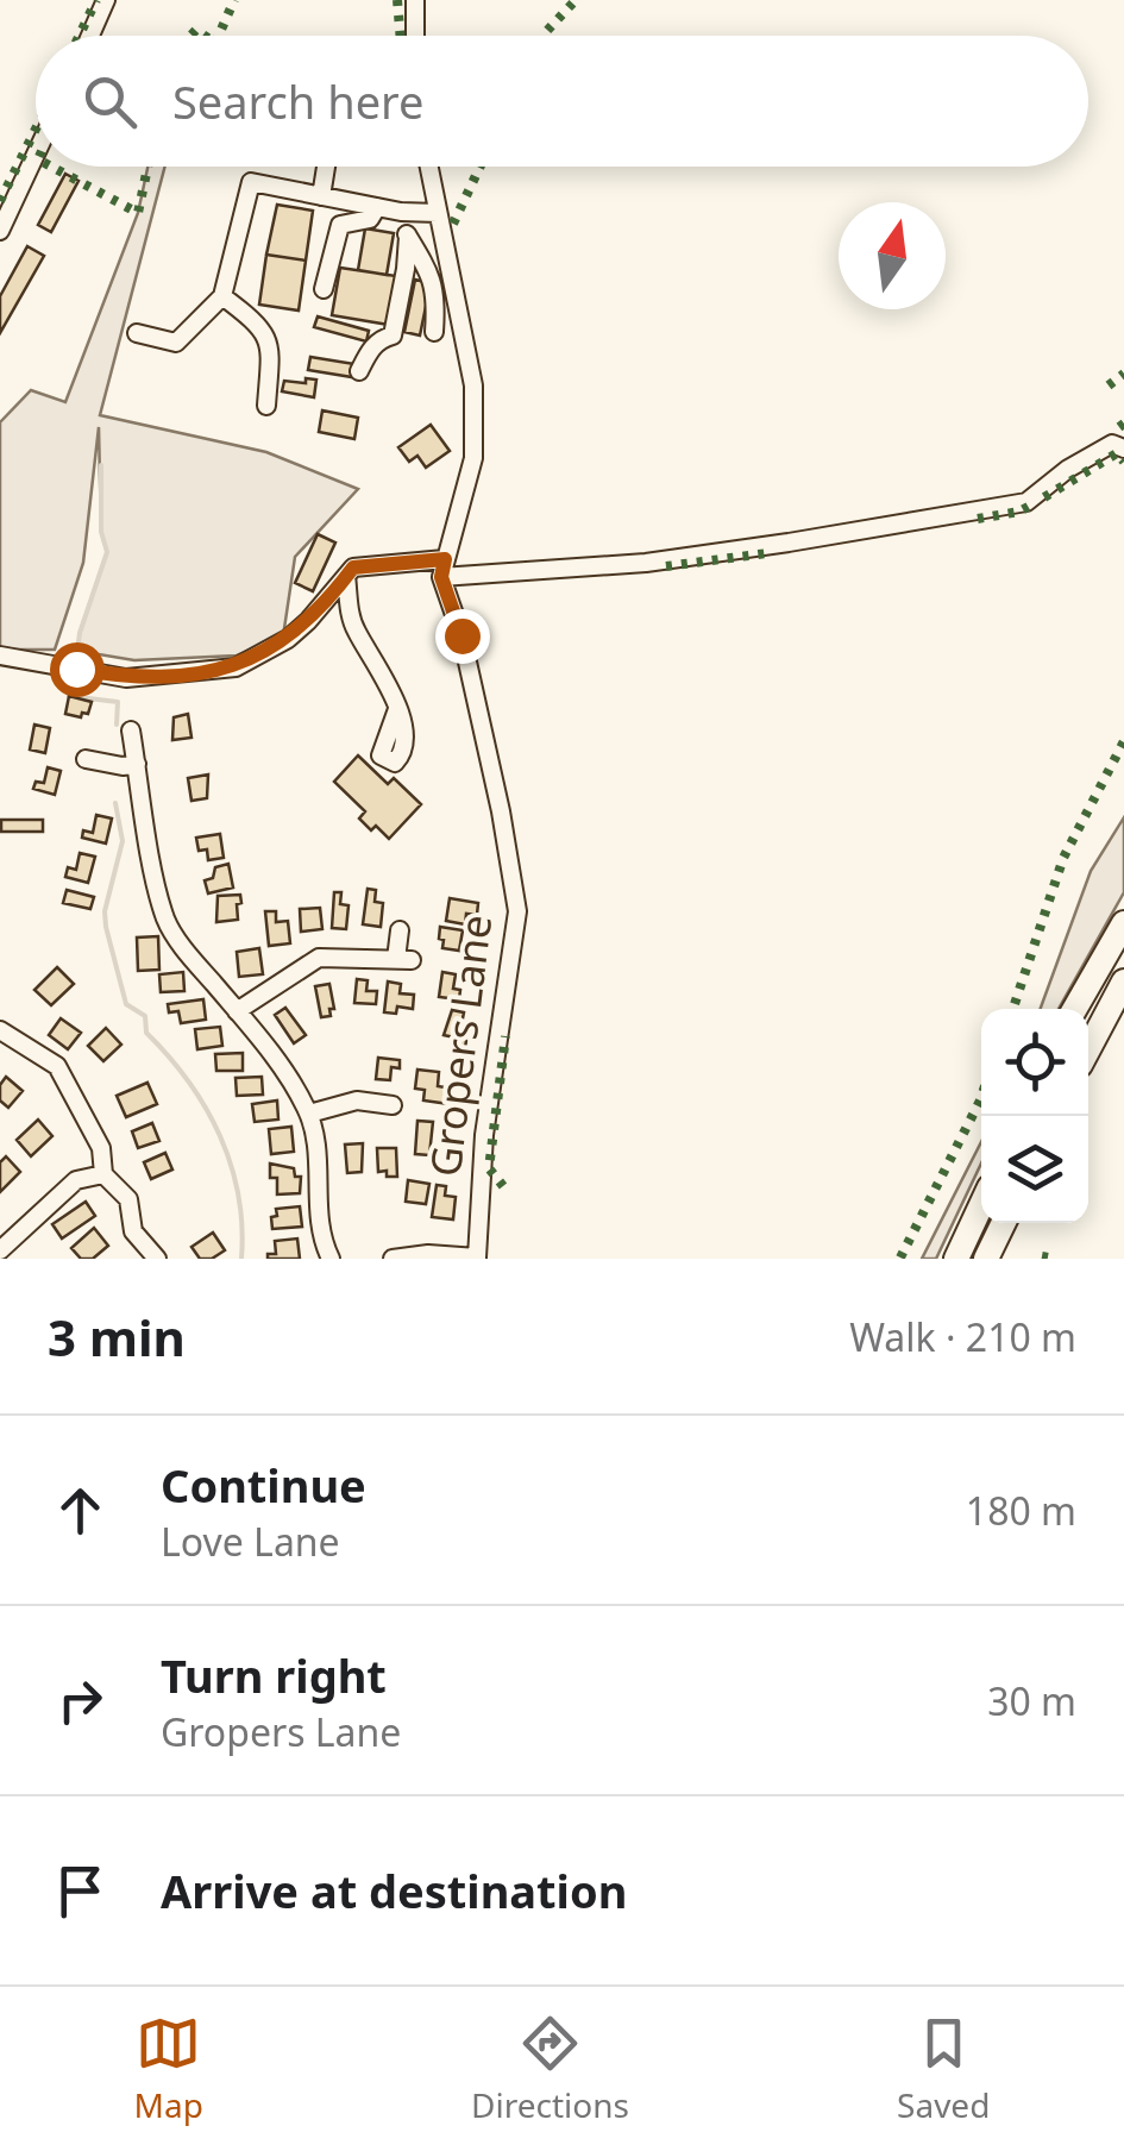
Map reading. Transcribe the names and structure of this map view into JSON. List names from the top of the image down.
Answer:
{
  "streets": {
    "street": ["Gropers Lane"]
  },
  "north": "top",
  "page": {
    "search": "Search here",
    "heading": ["3 min", "Walk · 210 m"],
    "list": [
      ["Continue", "Love Lane", "180 m"],
      ["Turn right", "Gropers Lane", "30 m"],
      "Arrive at destination"
    ],
    "nav": ["Map", "Directions", "Saved"]
  }
}
